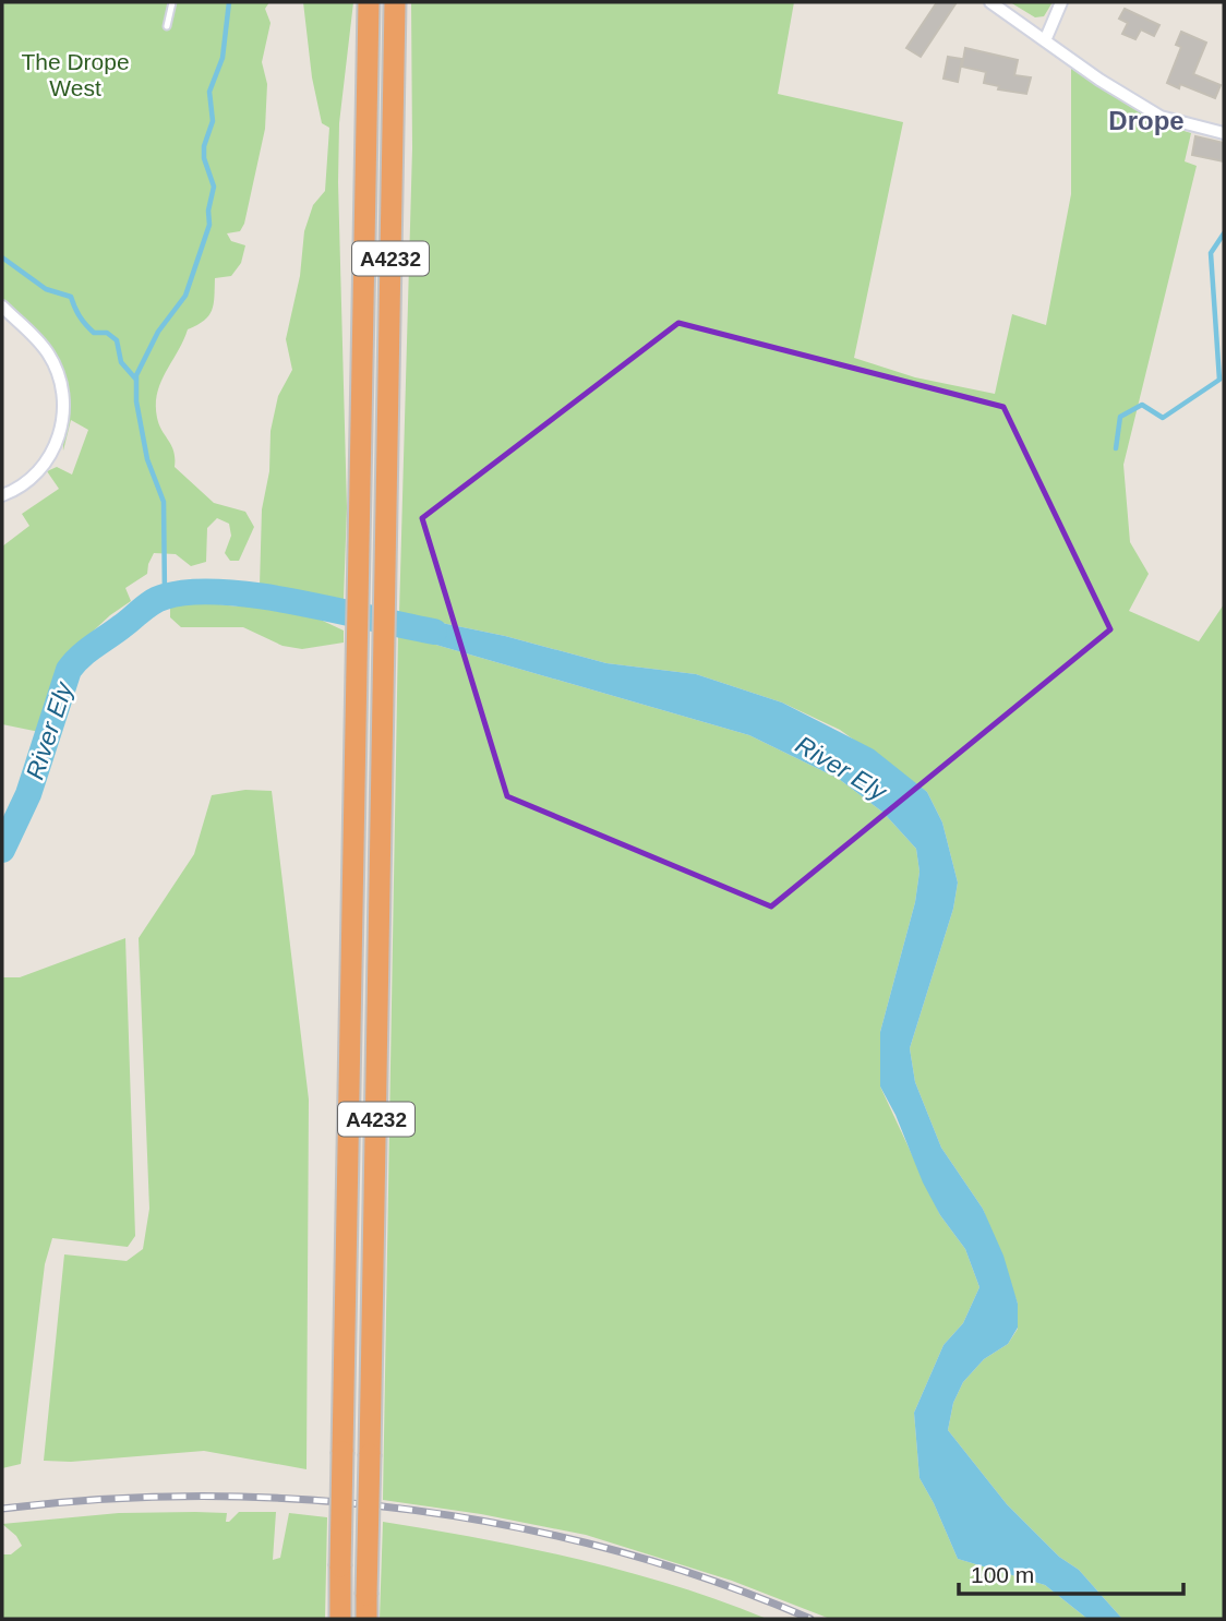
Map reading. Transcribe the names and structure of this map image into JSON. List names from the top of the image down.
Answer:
{
  "streets": {
    "highway": ["A4232"]
  },
  "districts": ["Drope"],
  "water": ["River Ely"],
  "parks": ["The Drope West"],
  "scale_bar": "100 m"
}
